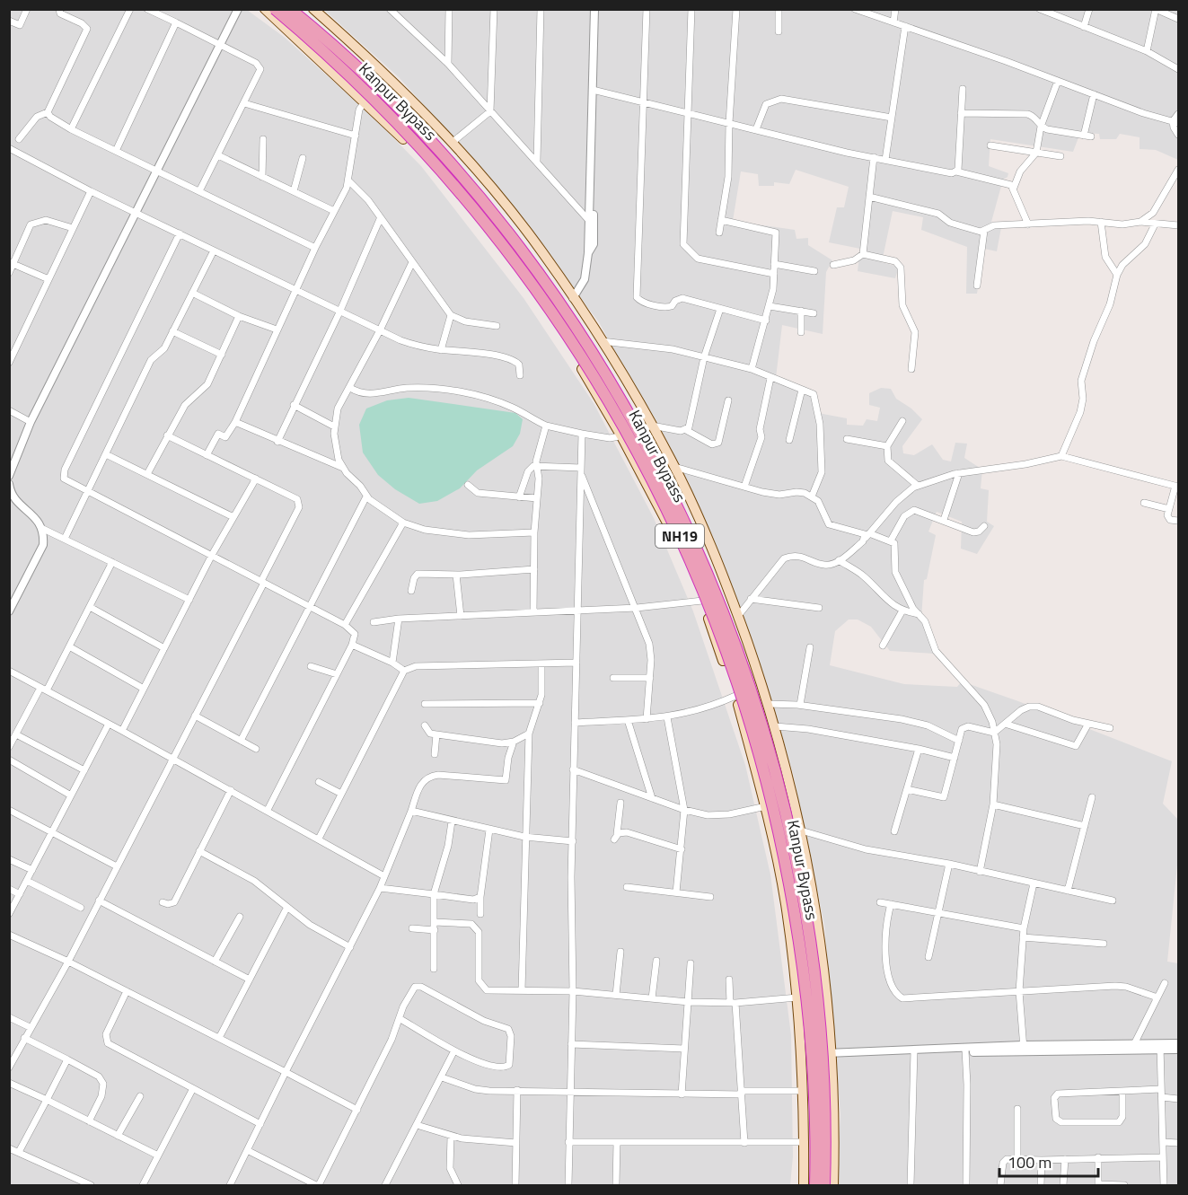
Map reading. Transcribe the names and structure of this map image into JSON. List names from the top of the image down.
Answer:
{
  "streets": {
    "highway": ["Kanpur Bypass", "NH19"]
  },
  "scale_bar": "100 m"
}
